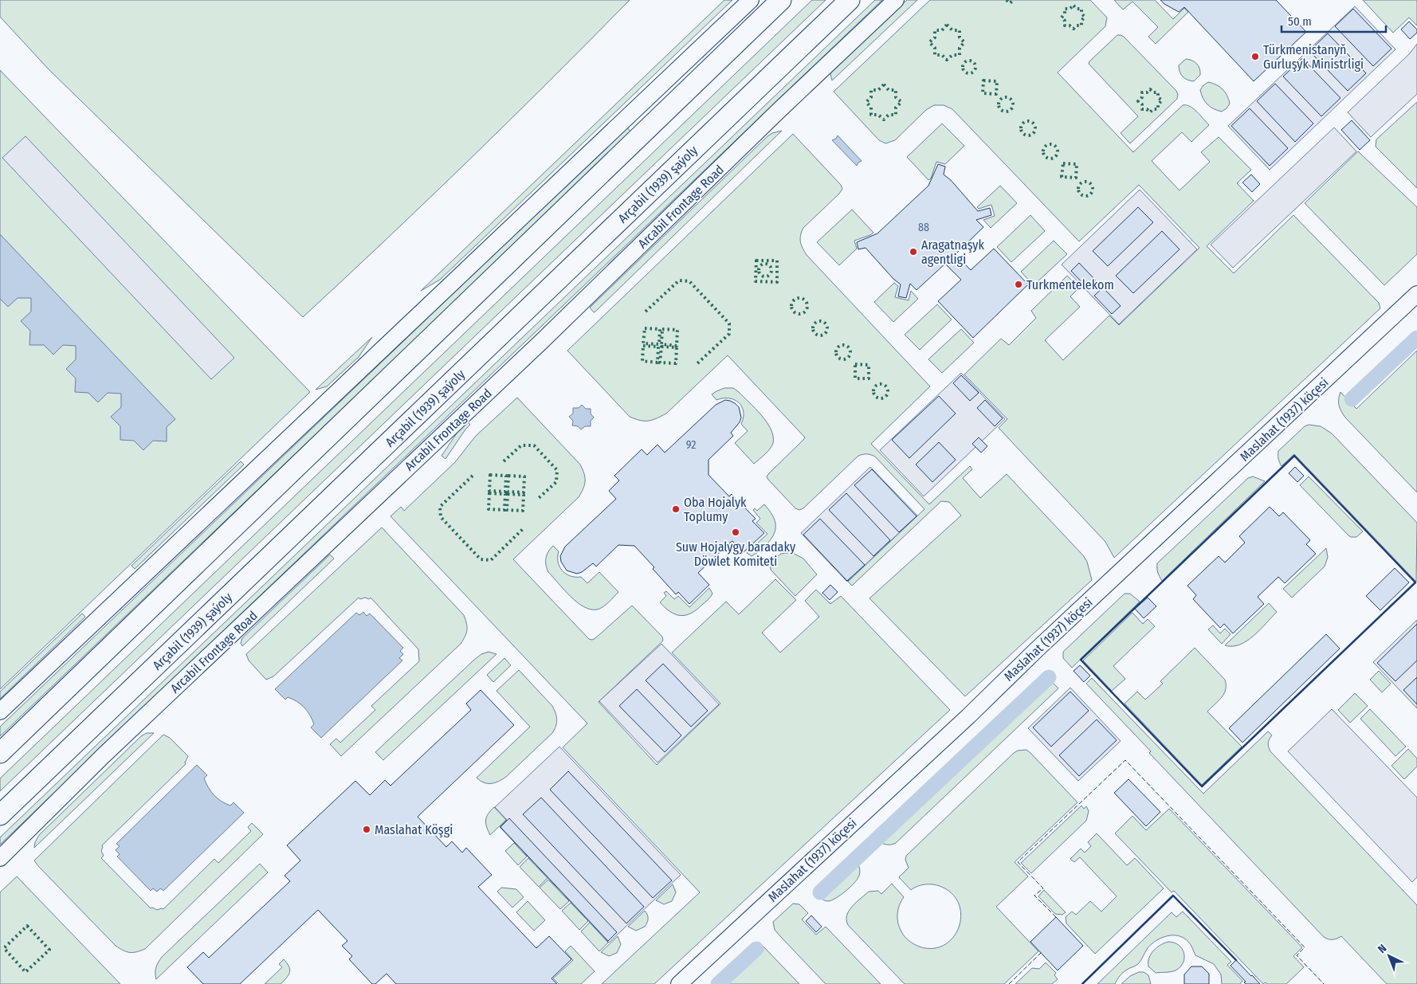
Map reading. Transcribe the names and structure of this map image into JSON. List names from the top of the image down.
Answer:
{
  "streets": {
    "main road": ["Arçabil (1939) şaýoly"],
    "street": ["Arcabil Frontage Road", "Maslahat (1937) köçesi"]
  },
  "places": [
    "Türkmenistanyň Gurluşyk Ministrligi",
    "Aragatnaşyk agentligi",
    "Turkmentelekom",
    "Oba Hojalyk Toplumy",
    "Suw Hojalygy baradaky Döwlet Komiteti",
    "Maslahat Köşgi"
  ],
  "house_numbers": ["88", "92"],
  "scale_bar": "50 m",
  "north": "top left"
}
